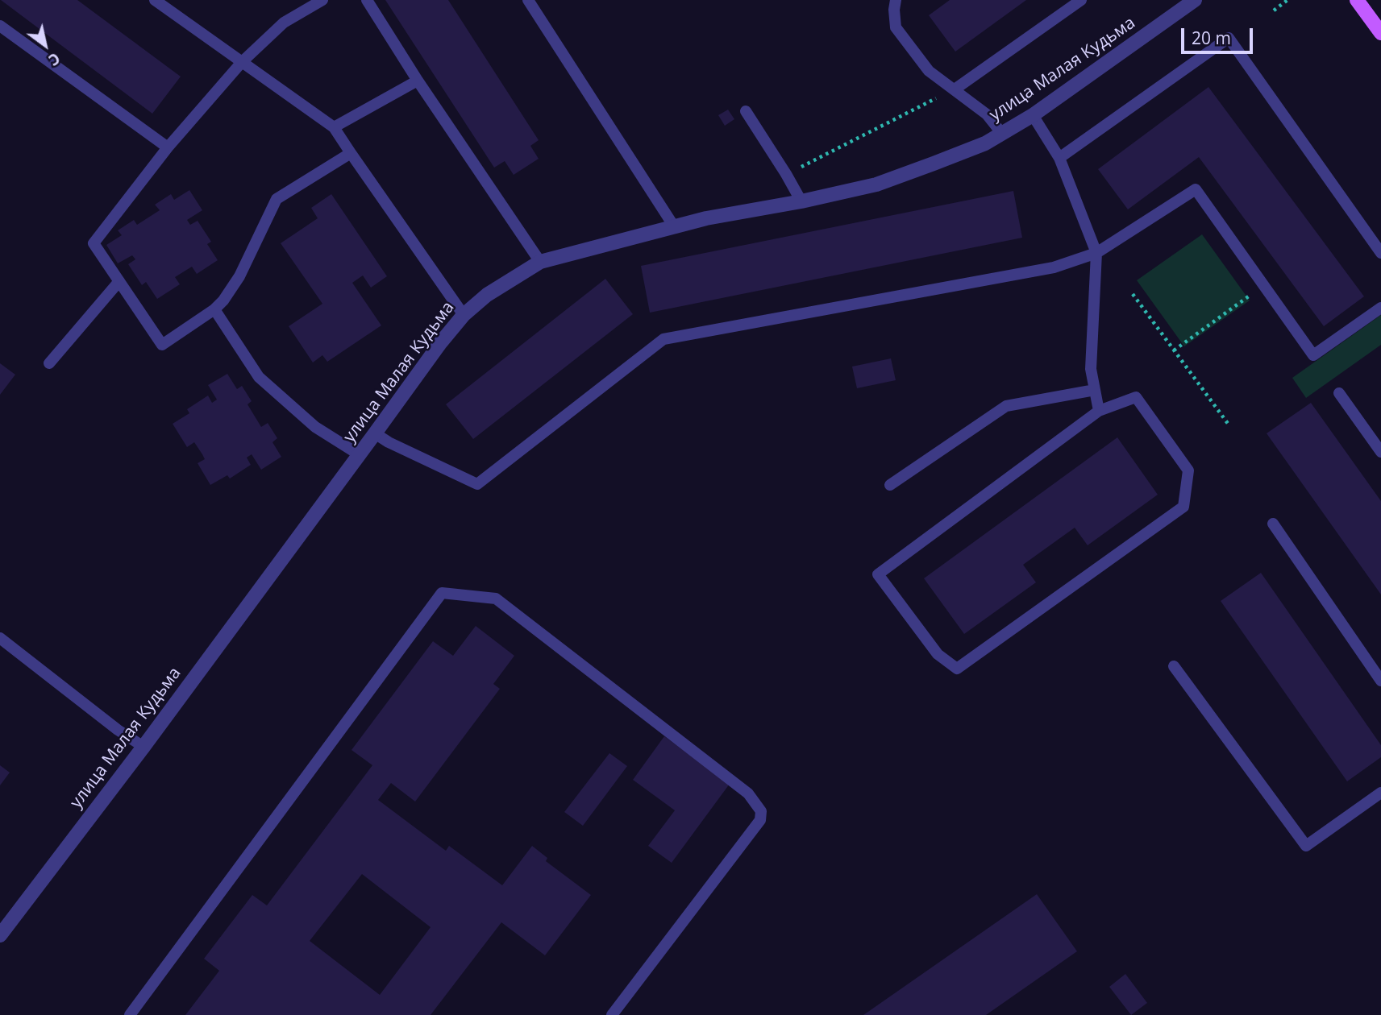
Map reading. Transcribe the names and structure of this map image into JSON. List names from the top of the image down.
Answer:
{
  "streets": {
    "street": ["улица Малая Кудьма"]
  },
  "scale_bar": "20 m",
  "north": "bottom right"
}
